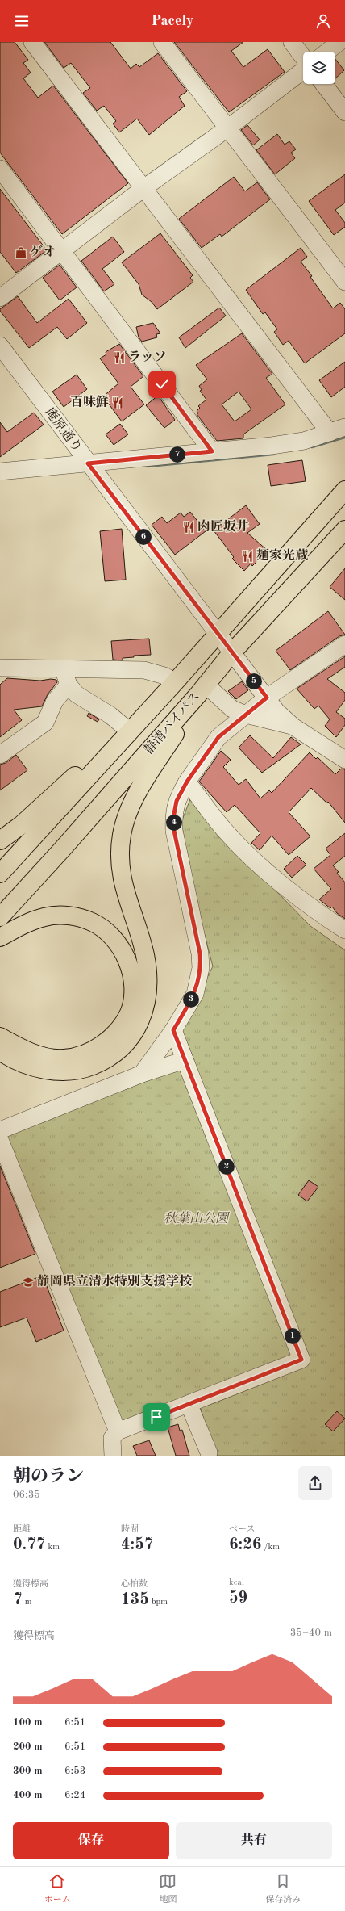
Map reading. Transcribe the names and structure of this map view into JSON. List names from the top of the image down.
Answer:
{
  "streets": {
    "highway": ["静清バイパス"],
    "street": ["庵原通り"]
  },
  "crossings": [
    ["庵原通り", "静清バイパス"]
  ],
  "parks": ["秋葉山公園"],
  "places": {
    "shop": ["ゲオ"],
    "restaurant": [
      "ラッソ",
      "百味鮮",
      "肉匠坂井",
      "麺家光蔵"
    ],
    "school or university": ["静岡県立清水特別支援学校"]
  },
  "page": {
    "header": "Pacely",
    "pins": [
      "7",
      "6",
      "5",
      "4",
      "3",
      "2",
      "1"
    ],
    "heading": ["朝のラン", "06:35"],
    "stats": [
      ["距離", "0.77 km"],
      ["時間", "4:57"],
      ["ペース", "6:26 /km"],
      ["獲得標高", "7 m"],
      ["心拍数", "135 bpm"],
      ["kcal", "59"]
    ],
    "chart": ["獲得標高", "35–40 m"],
    "list": [
      {
        "name": "100 m",
        "note": "6:51"
      },
      {
        "name": "200 m",
        "note": "6:51"
      },
      {
        "name": "300 m",
        "note": "6:53"
      },
      {
        "name": "400 m",
        "note": "6:24"
      }
    ],
    "buttons": ["保存", "共有"],
    "tabs": ["ホーム", "地図", "保存済み"]
  }
}
